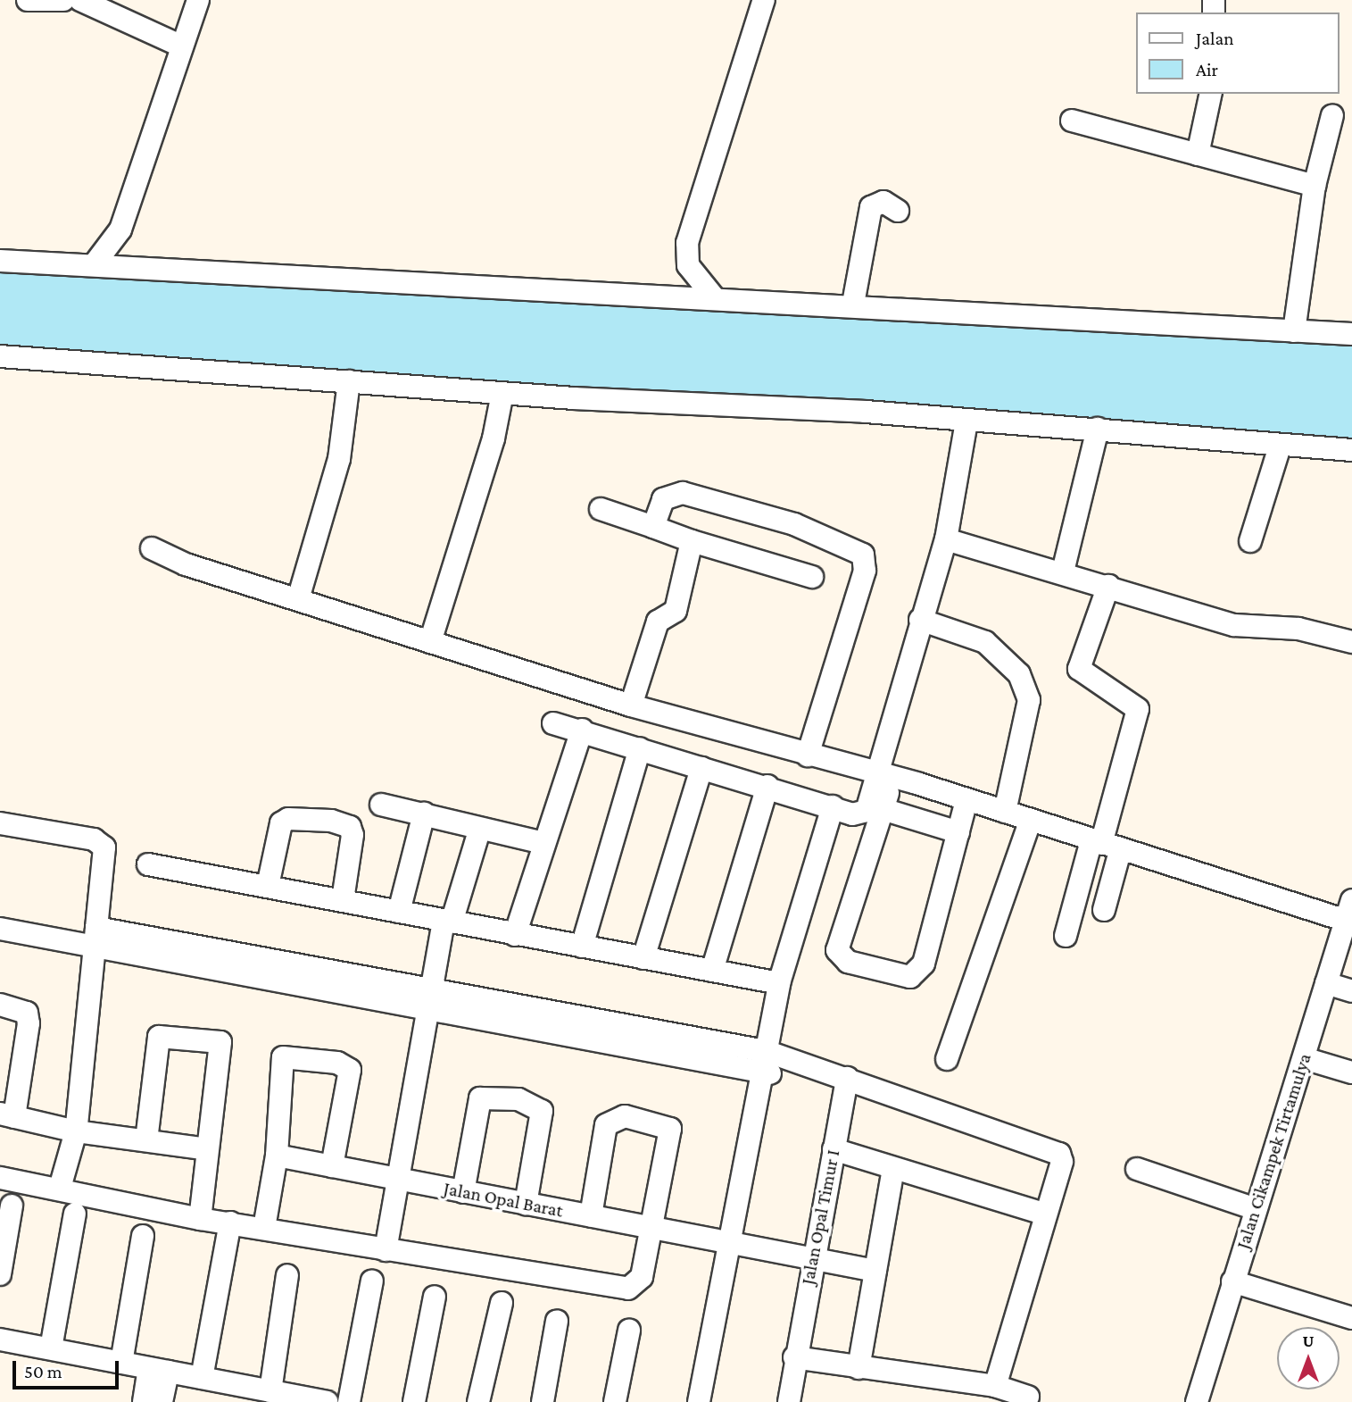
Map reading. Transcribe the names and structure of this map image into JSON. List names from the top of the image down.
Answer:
{
  "streets": {
    "street": ["Jalan Cikampek Tirtamulya", "Jalan Opal Barat", "Jalan Opal Timur I"]
  },
  "crossings": [
    ["Jalan Opal Barat", "Jalan Opal Timur I"]
  ],
  "legend": ["Jalan", "Air"],
  "scale_bar": "50 m",
  "north": "top"
}
